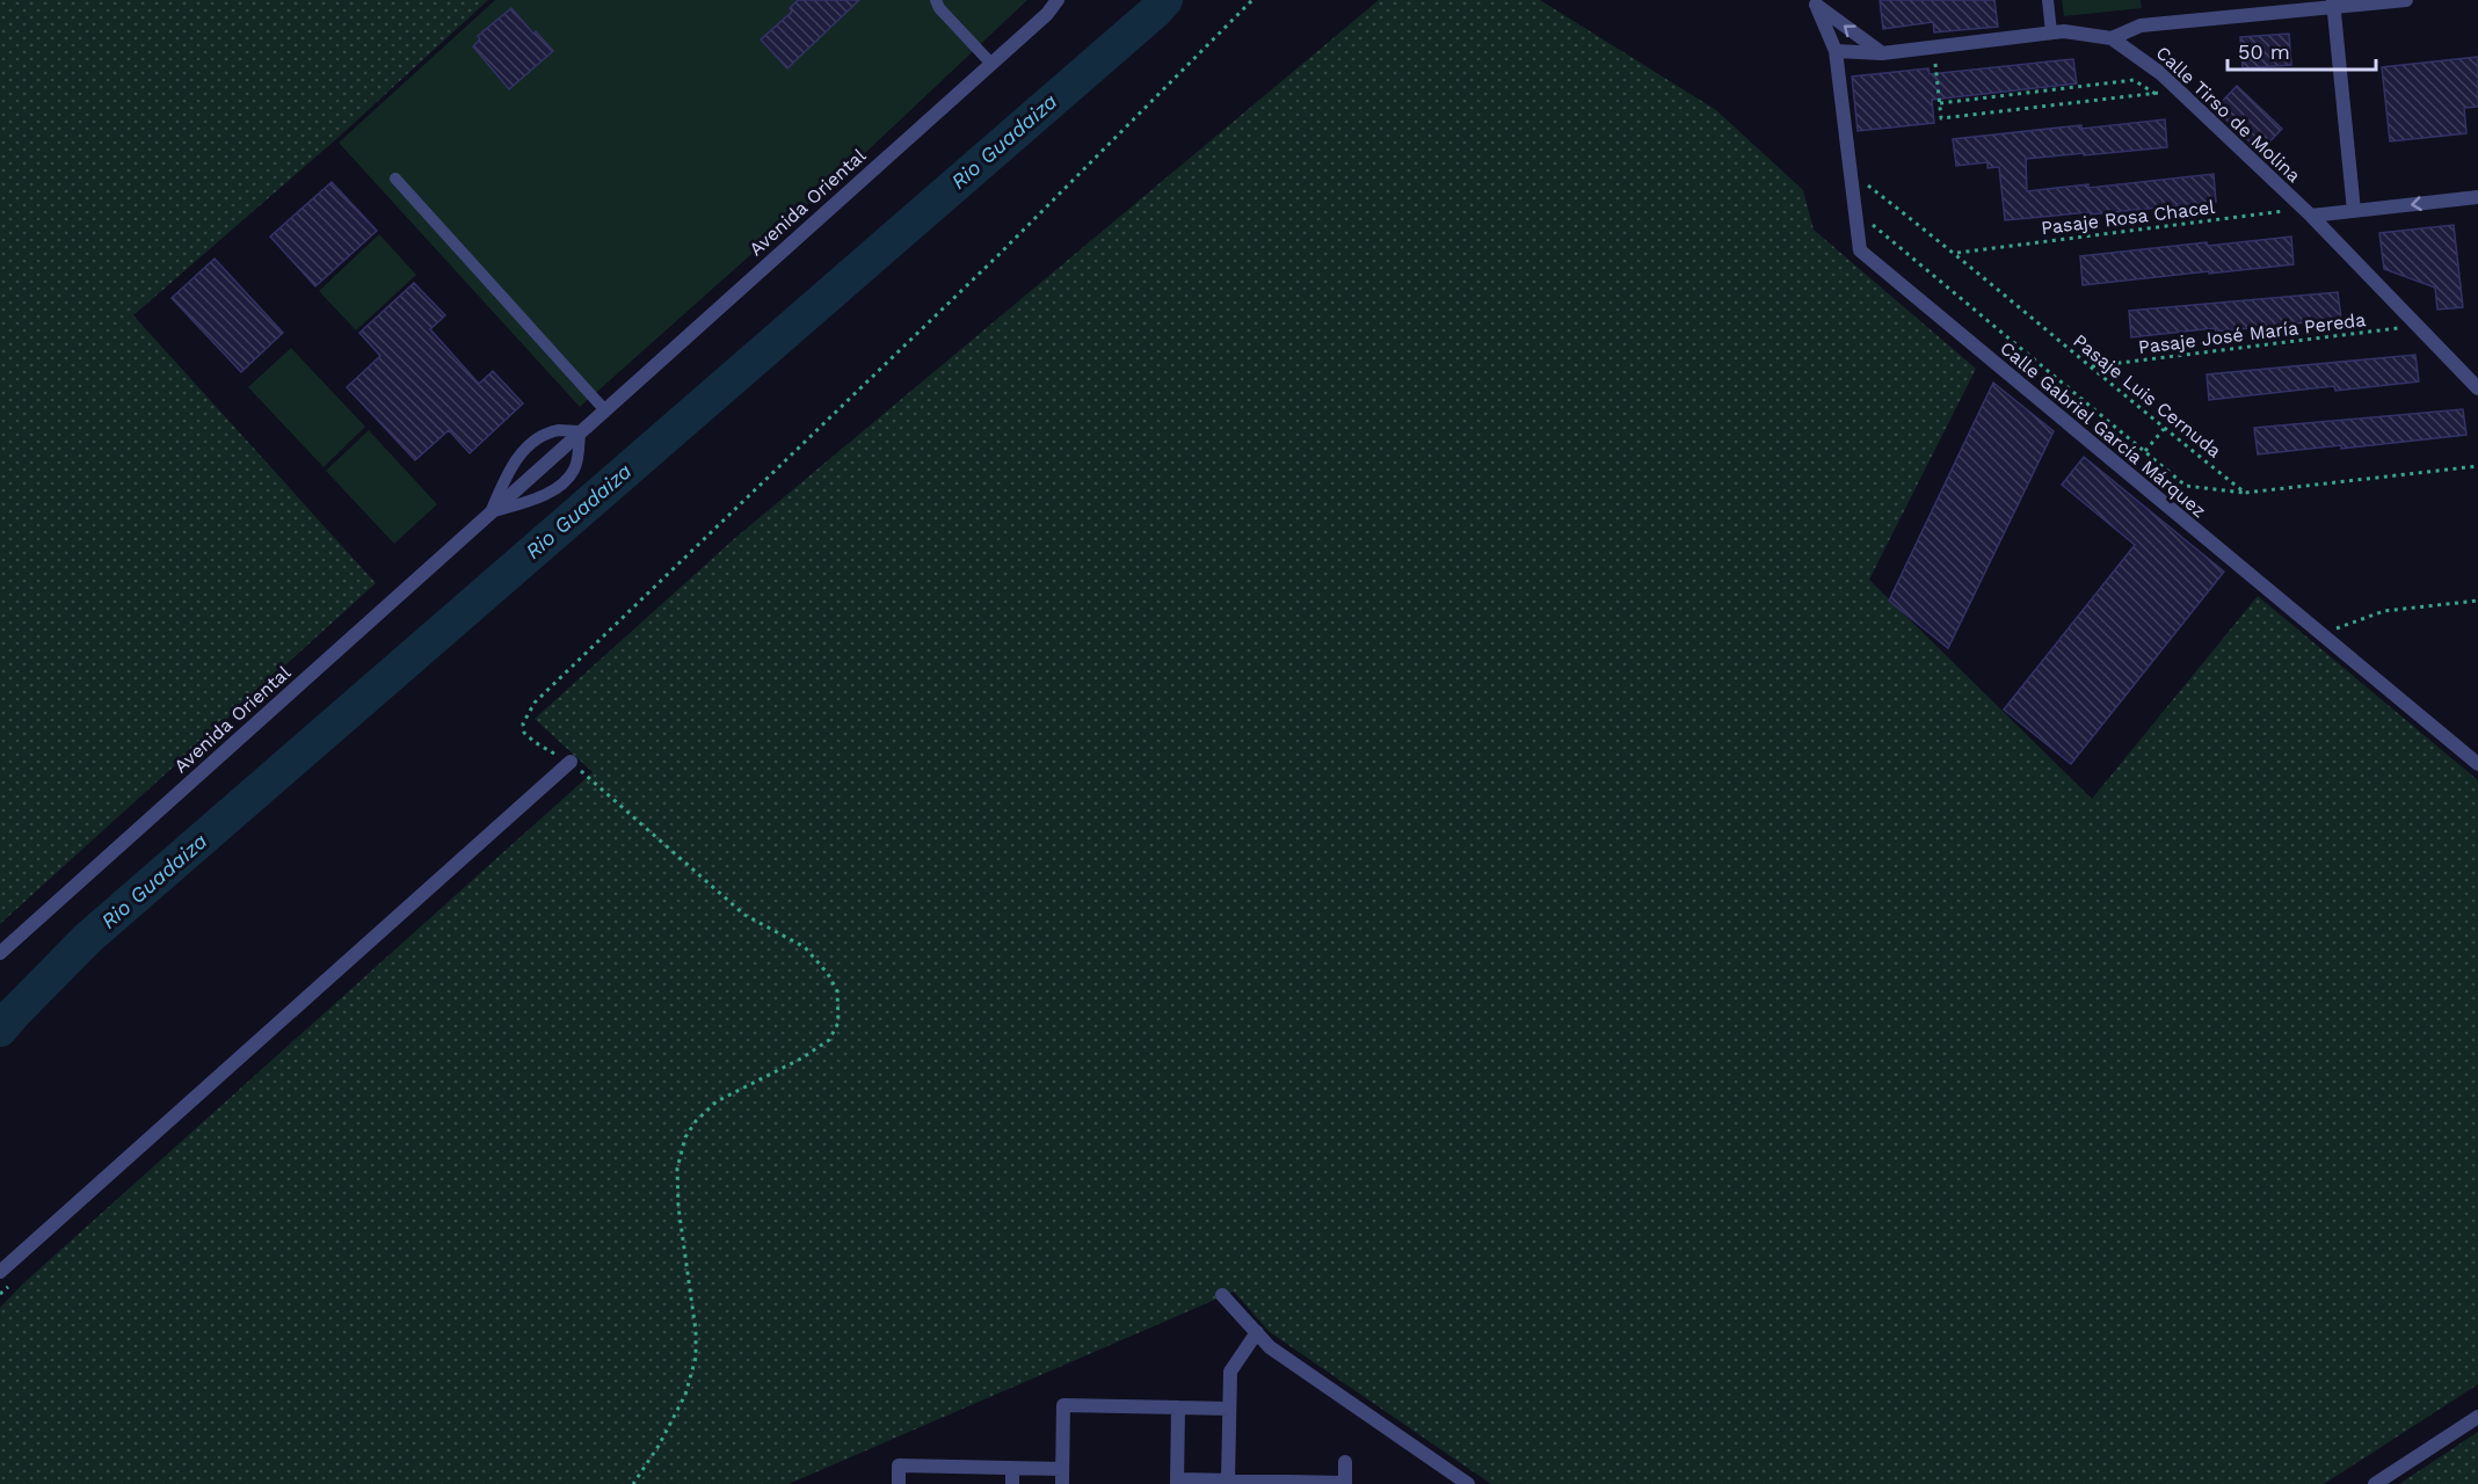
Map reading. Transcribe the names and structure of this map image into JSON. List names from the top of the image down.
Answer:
{
  "streets": {
    "street": ["Calle Tirso de Molina", "Avenida Oriental", "Calle Gabriel García Márquez"],
    "path": ["Pasaje Rosa Chacel", "Pasaje José María Pereda", "Pasaje Luis Cernuda"]
  },
  "crossings": [
    ["Calle Tirso de Molina", "Pasaje Rosa Chacel"],
    ["Calle Tirso de Molina", "Pasaje José María Pereda"],
    ["Calle Tirso de Molina", "Calle Gabriel García Márquez"],
    ["Pasaje Rosa Chacel", "Pasaje Luis Cernuda"],
    ["Pasaje José María Pereda", "Pasaje Luis Cernuda"],
    ["Pasaje Luis Cernuda", "Calle Gabriel García Márquez"]
  ],
  "water": ["Rio Guadaiza"],
  "scale_bar": "50 m"
}
